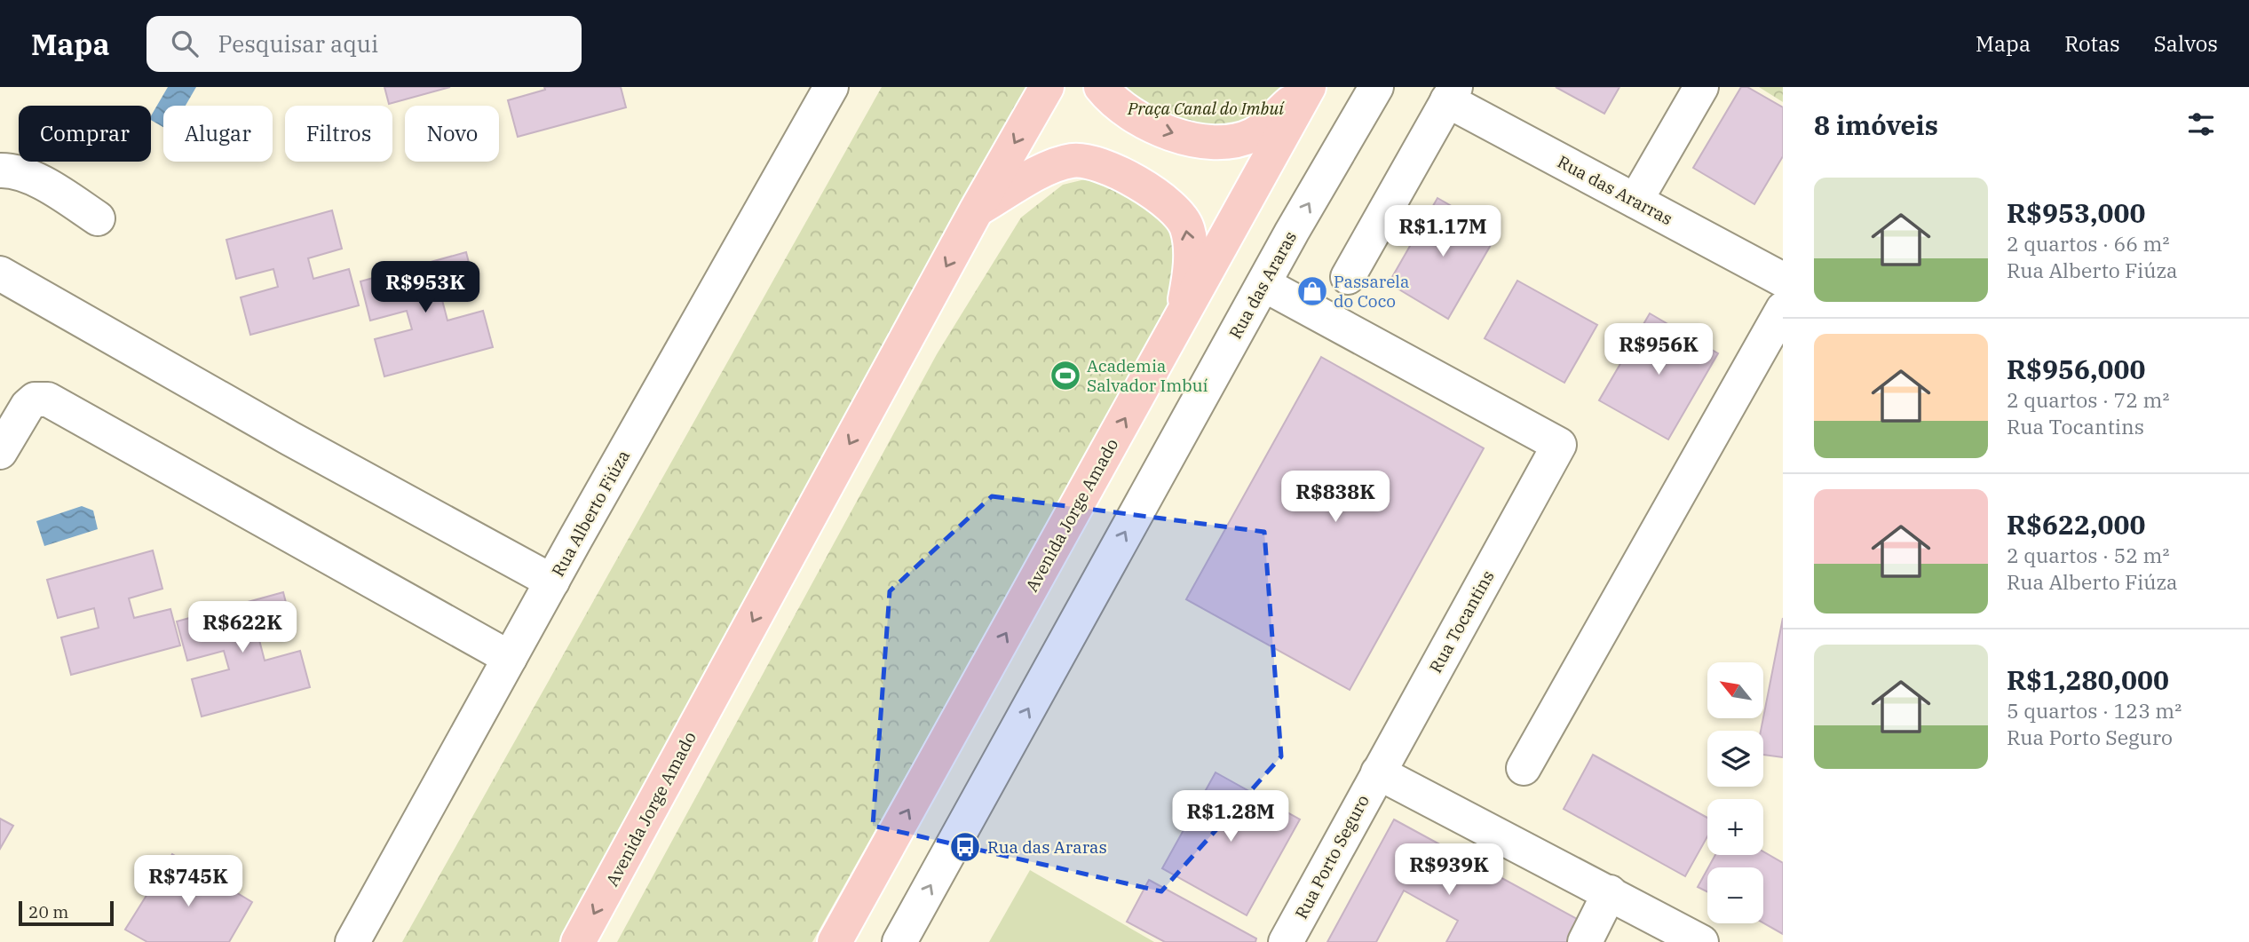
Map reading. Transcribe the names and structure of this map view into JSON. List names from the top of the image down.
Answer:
{
  "streets": {
    "main road": ["Avenida Jorge Amado"],
    "street": [
      "Rua das Ararras",
      "Rua das Araras",
      "Rua Alberto Fiúza",
      "Rua Tocantins",
      "Rua Porto Seguro"
    ]
  },
  "crossings": [
    ["Rua das Araras", "Rua Tocantins"],
    ["Rua Tocantins", "Rua Porto Seguro"]
  ],
  "one_way": ["Rua das Araras"],
  "parks": ["Praça Canal do Imbuí"],
  "places": {
    "shop": ["Passarela do Coco"],
    "sports": ["Academia Salvador Imbuí"],
    "bus stop": ["Rua das Araras"]
  },
  "scale_bar": "20 m",
  "north": "top left",
  "page": {
    "header": "Mapa",
    "search": "Pesquisar aqui",
    "nav": ["Mapa", "Rotas", "Salvos"],
    "heading": "8 imóveis",
    "chip": [
      "Comprar",
      "Alugar",
      "Filtros",
      "Novo"
    ],
    "list": [
      {
        "name": "R$953,000",
        "note": "2 quartos · 66 m² · Rua Alberto Fiúza"
      },
      {
        "name": "R$956,000",
        "note": "2 quartos · 72 m² · Rua Tocantins"
      },
      {
        "name": "R$622,000",
        "note": "2 quartos · 52 m² · Rua Alberto Fiúza"
      },
      {
        "name": "R$1,280,000",
        "note": "5 quartos · 123 m² · Rua Porto Seguro"
      }
    ],
    "price": [
      "R$1.17M",
      "R$953K",
      "R$956K",
      "R$838K",
      "R$622K",
      "R$1.28M",
      "R$939K",
      "R$745K"
    ],
    "map_buttons": ["+", "−"],
    "scale": "20 m"
  }
}
